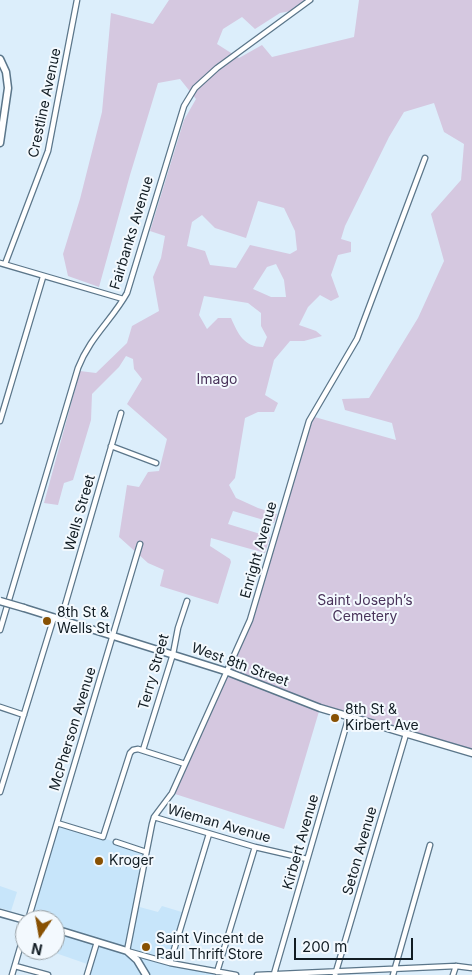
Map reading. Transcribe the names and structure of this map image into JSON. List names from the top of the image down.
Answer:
{
  "streets": {
    "street": [
      "Crestline Avenue",
      "Fairbanks Avenue",
      "Wells Street",
      "Enright Avenue",
      "West 8th Street",
      "Terry Street",
      "McPherson Avenue",
      "Wieman Avenue",
      "Kirbert Avenue",
      "Seton Avenue"
    ]
  },
  "crossings": [
    ["Wells Street", "West 8th Street"],
    ["Enright Avenue", "West 8th Street"],
    ["Enright Avenue", "Wieman Avenue"],
    ["West 8th Street", "Terry Street"],
    ["West 8th Street", "McPherson Avenue"],
    ["West 8th Street", "Kirbert Avenue"],
    ["West 8th Street", "Seton Avenue"],
    ["Wieman Avenue", "Kirbert Avenue"]
  ],
  "parks": ["Imago", "Saint Joseph’s Cemetery"],
  "places": [
    "8th St & Wells St",
    "8th St & Kirbert Ave",
    "Kroger",
    "Saint Vincent de Paul Thrift Store"
  ],
  "scale_bar": "200 m",
  "north": "bottom"
}
